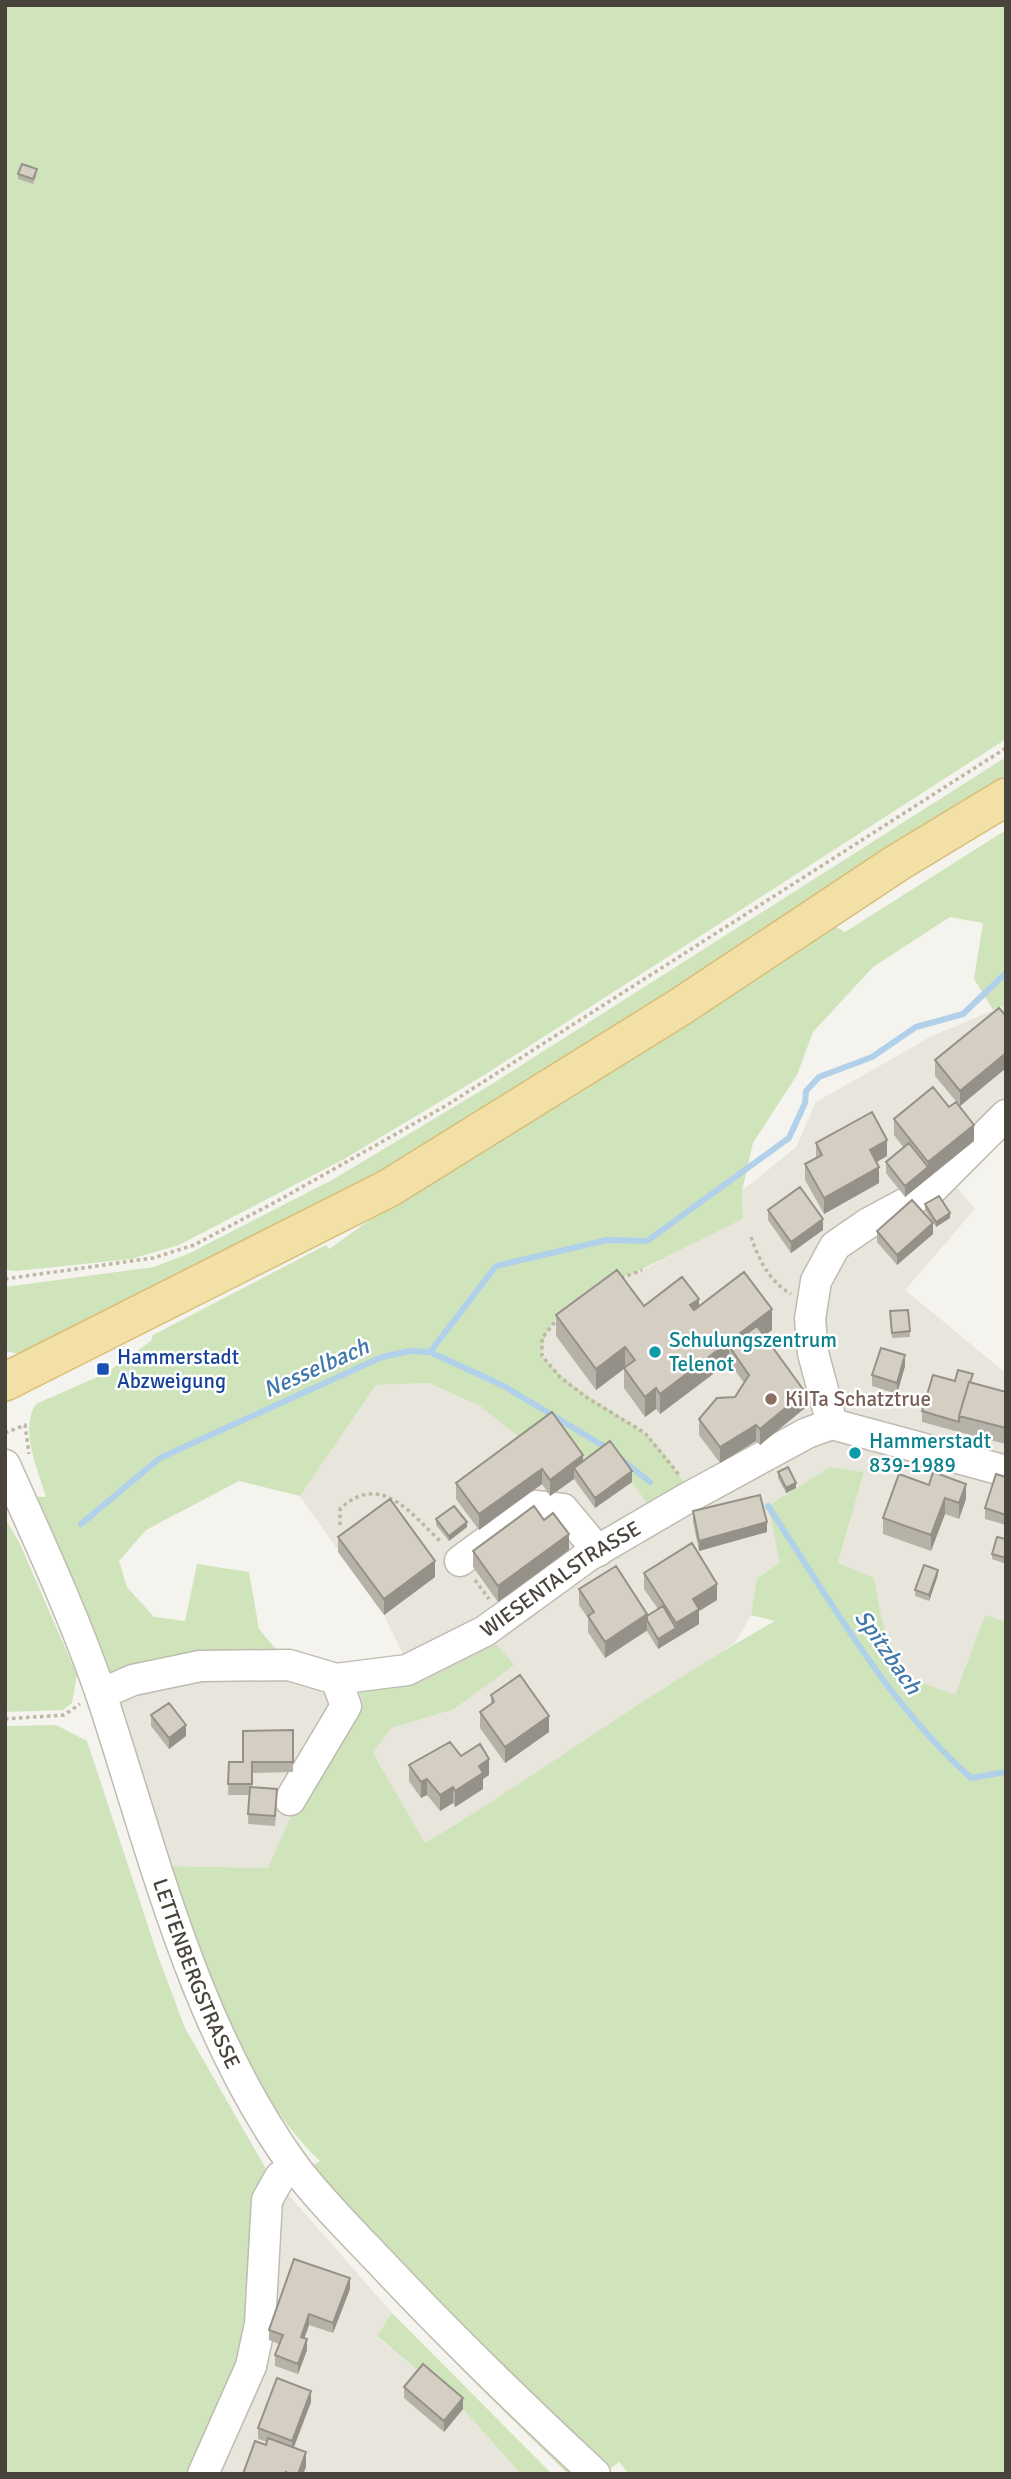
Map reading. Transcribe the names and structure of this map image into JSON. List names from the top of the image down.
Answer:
{
  "streets": {
    "street": ["WIESENTALSTRASSE", "LETTENBERGSTRASSE"]
  },
  "crossings": [
    ["WIESENTALSTRASSE", "LETTENBERGSTRASSE"]
  ],
  "water": ["Nesselbach", "Spitzbach"],
  "places": {
    "other": ["Schulungszentrum Telenot", "KiITa Schatztrue", "Hammerstadt 839-1989"],
    "transit": ["Hammerstadt Abzweigung"]
  }
}
